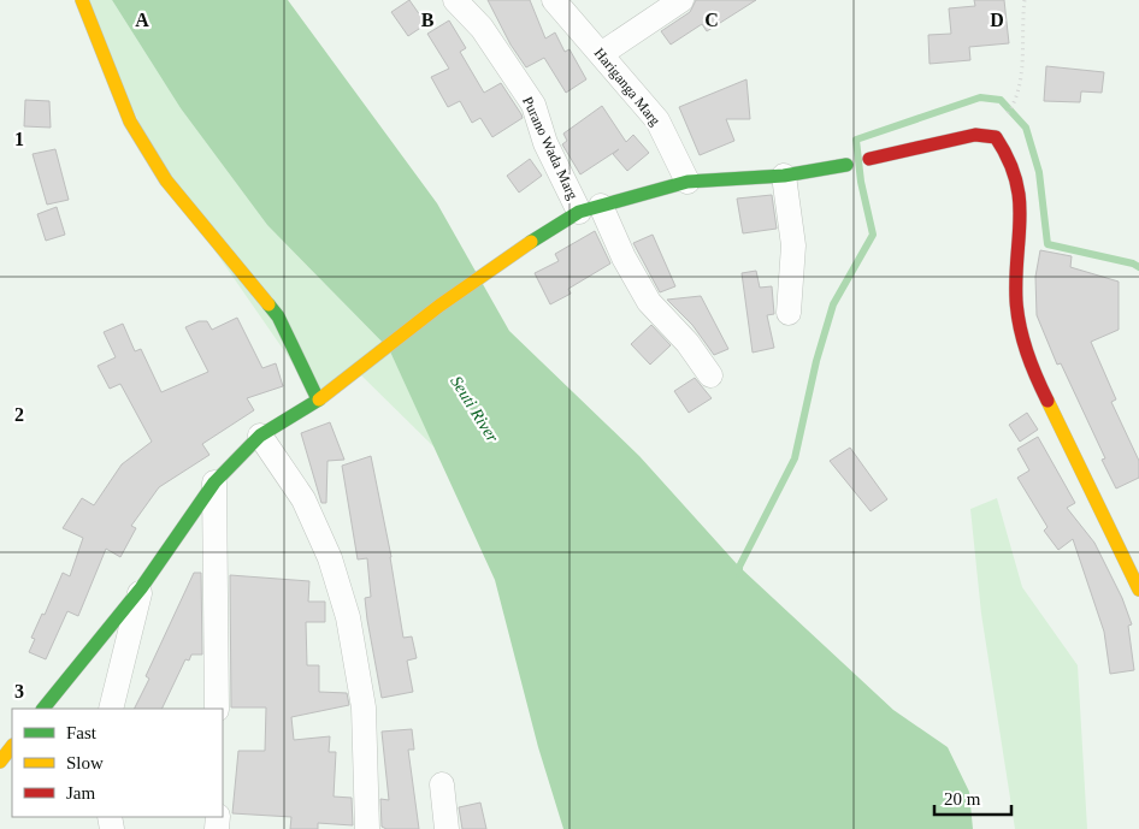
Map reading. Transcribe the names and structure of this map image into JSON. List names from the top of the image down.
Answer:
{
  "streets": {
    "street": ["Hariganga Marg", "Purano Wada Marg"]
  },
  "water": ["Seuti River"],
  "legend": ["Fast", "Slow", "Jam"],
  "scale_bar": "20 m",
  "grid": {
    "columns": [
      "A",
      "B",
      "C",
      "D"
    ],
    "rows": ["1", "2", "3"]
  }
}
